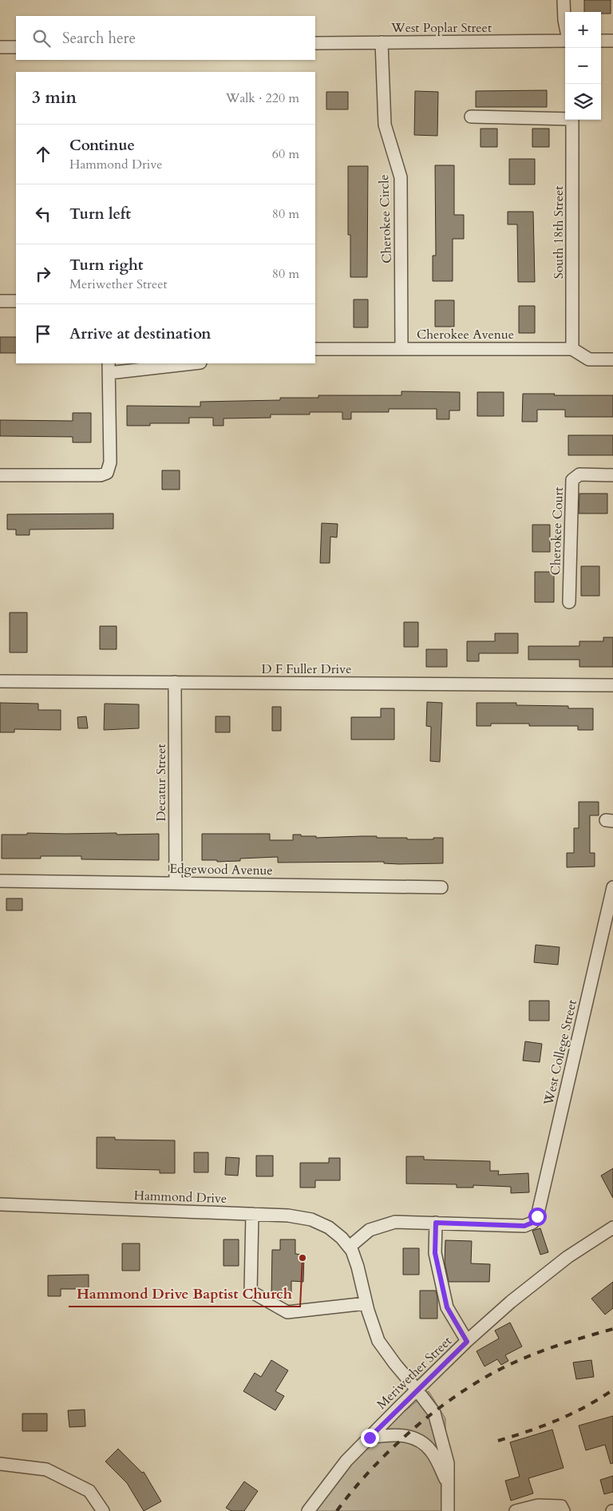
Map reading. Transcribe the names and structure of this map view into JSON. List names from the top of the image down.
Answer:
{
  "streets": {
    "street": [
      "West Poplar Street",
      "Cherokee Circle",
      "South 18th Street",
      "Cherokee Avenue",
      "Cherokee Court",
      "D F Fuller Drive",
      "Decatur Street",
      "Edgewood Avenue",
      "West College Street",
      "Hammond Drive",
      "Meriwether Street"
    ]
  },
  "crossings": [
    ["West Poplar Street", "Cherokee Circle"],
    ["Cherokee Circle", "Cherokee Avenue"],
    ["South 18th Street", "Cherokee Avenue"],
    ["D F Fuller Drive", "Decatur Street"],
    ["Decatur Street", "Edgewood Avenue"],
    ["Hammond Drive", "Meriwether Street"]
  ],
  "places": ["Hammond Drive Baptist Church"],
  "page": {
    "map_buttons": ["+", "−"],
    "search": "Search here",
    "heading": ["3 min", "Walk · 220 m"],
    "list": [
      ["Continue", "Hammond Drive", "60 m"],
      ["Turn left", "80 m"],
      ["Turn right", "Meriwether Street", "80 m"],
      "Arrive at destination"
    ]
  }
}
